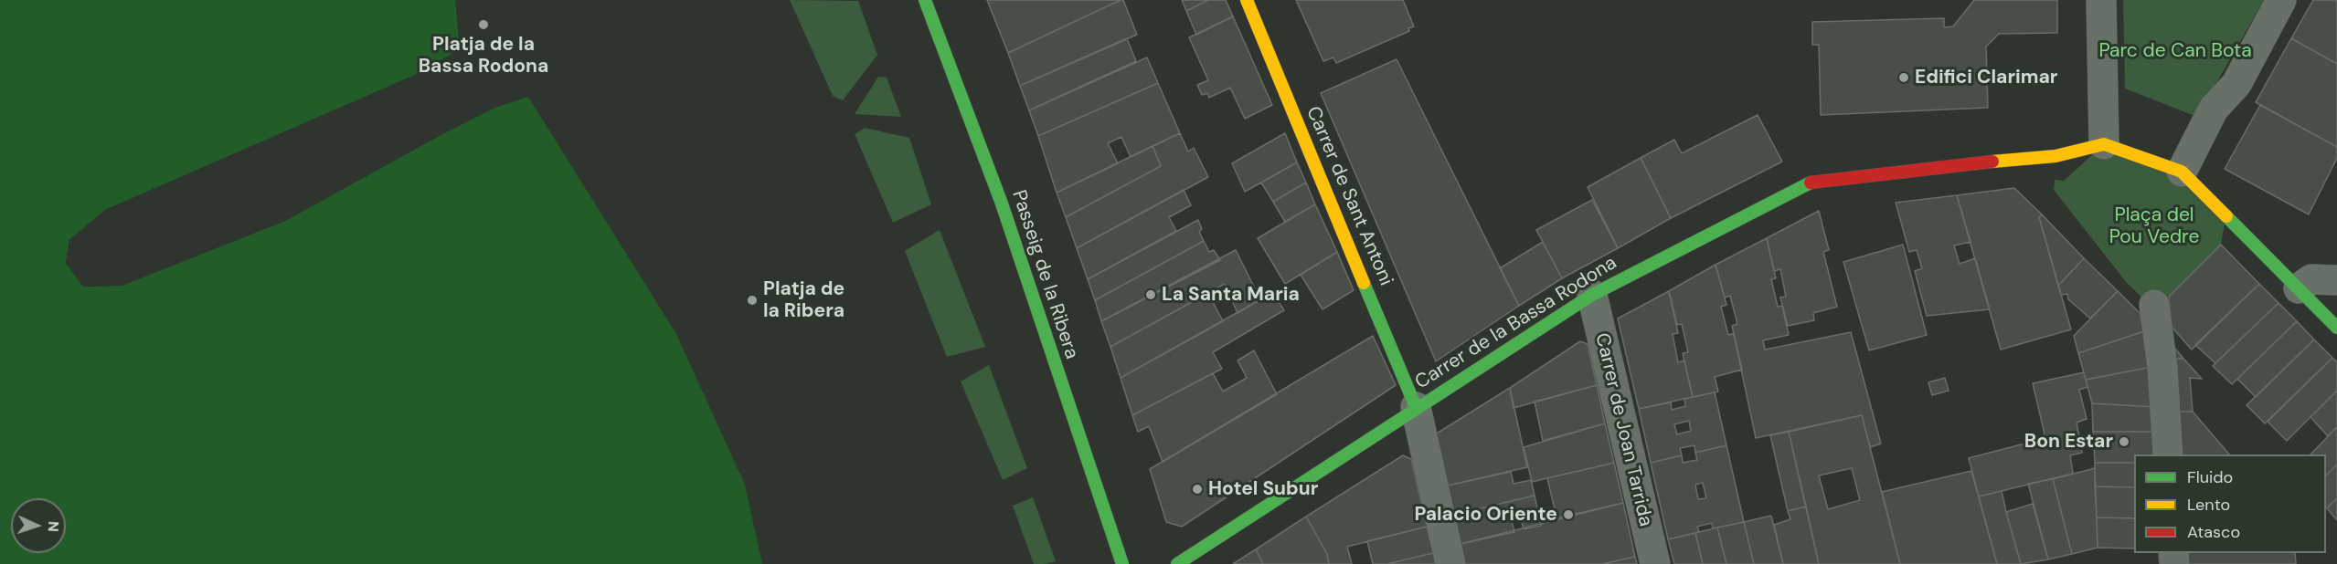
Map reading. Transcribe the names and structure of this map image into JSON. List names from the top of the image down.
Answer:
{
  "streets": {
    "street": [
      "Carrer de Sant Antoni",
      "Passeig de la Ribera",
      "Carrer de la Bassa Rodona",
      "Carrer de Joan Tarrida"
    ]
  },
  "crossings": [
    ["Carrer de Sant Antoni", "Carrer de la Bassa Rodona"],
    ["Carrer de la Bassa Rodona", "Carrer de Joan Tarrida"]
  ],
  "parks": ["Parc de Can Bota", "Plaça del Pou Vedre"],
  "places": [
    "Platja de la Bassa Rodona",
    "Edifici Clarimar",
    "La Santa Maria",
    "Platja de la Ribera",
    "Bon Estar",
    "Hotel Subur",
    "Palacio Oriente"
  ],
  "legend": ["Fluido", "Lento", "Atasco"],
  "north": "right"
}
